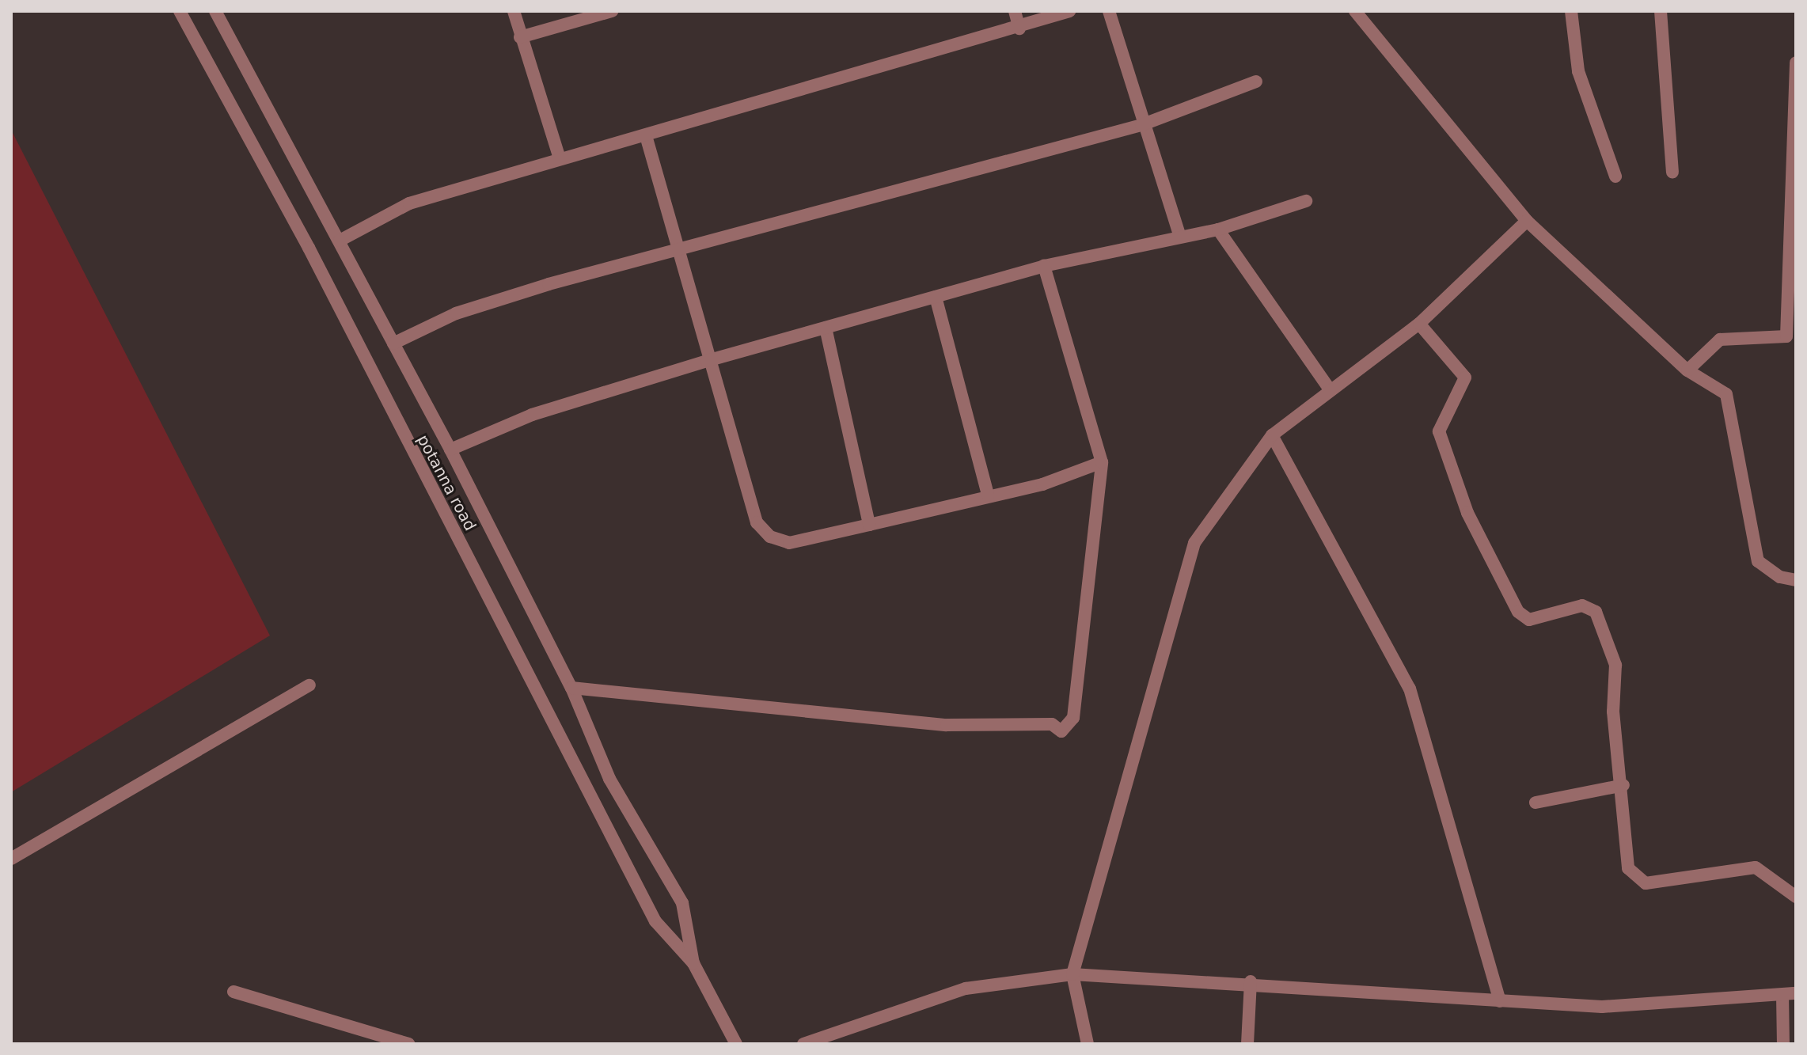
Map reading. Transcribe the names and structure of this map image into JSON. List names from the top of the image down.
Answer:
{
  "streets": {
    "street": ["potanna road"]
  }
}
